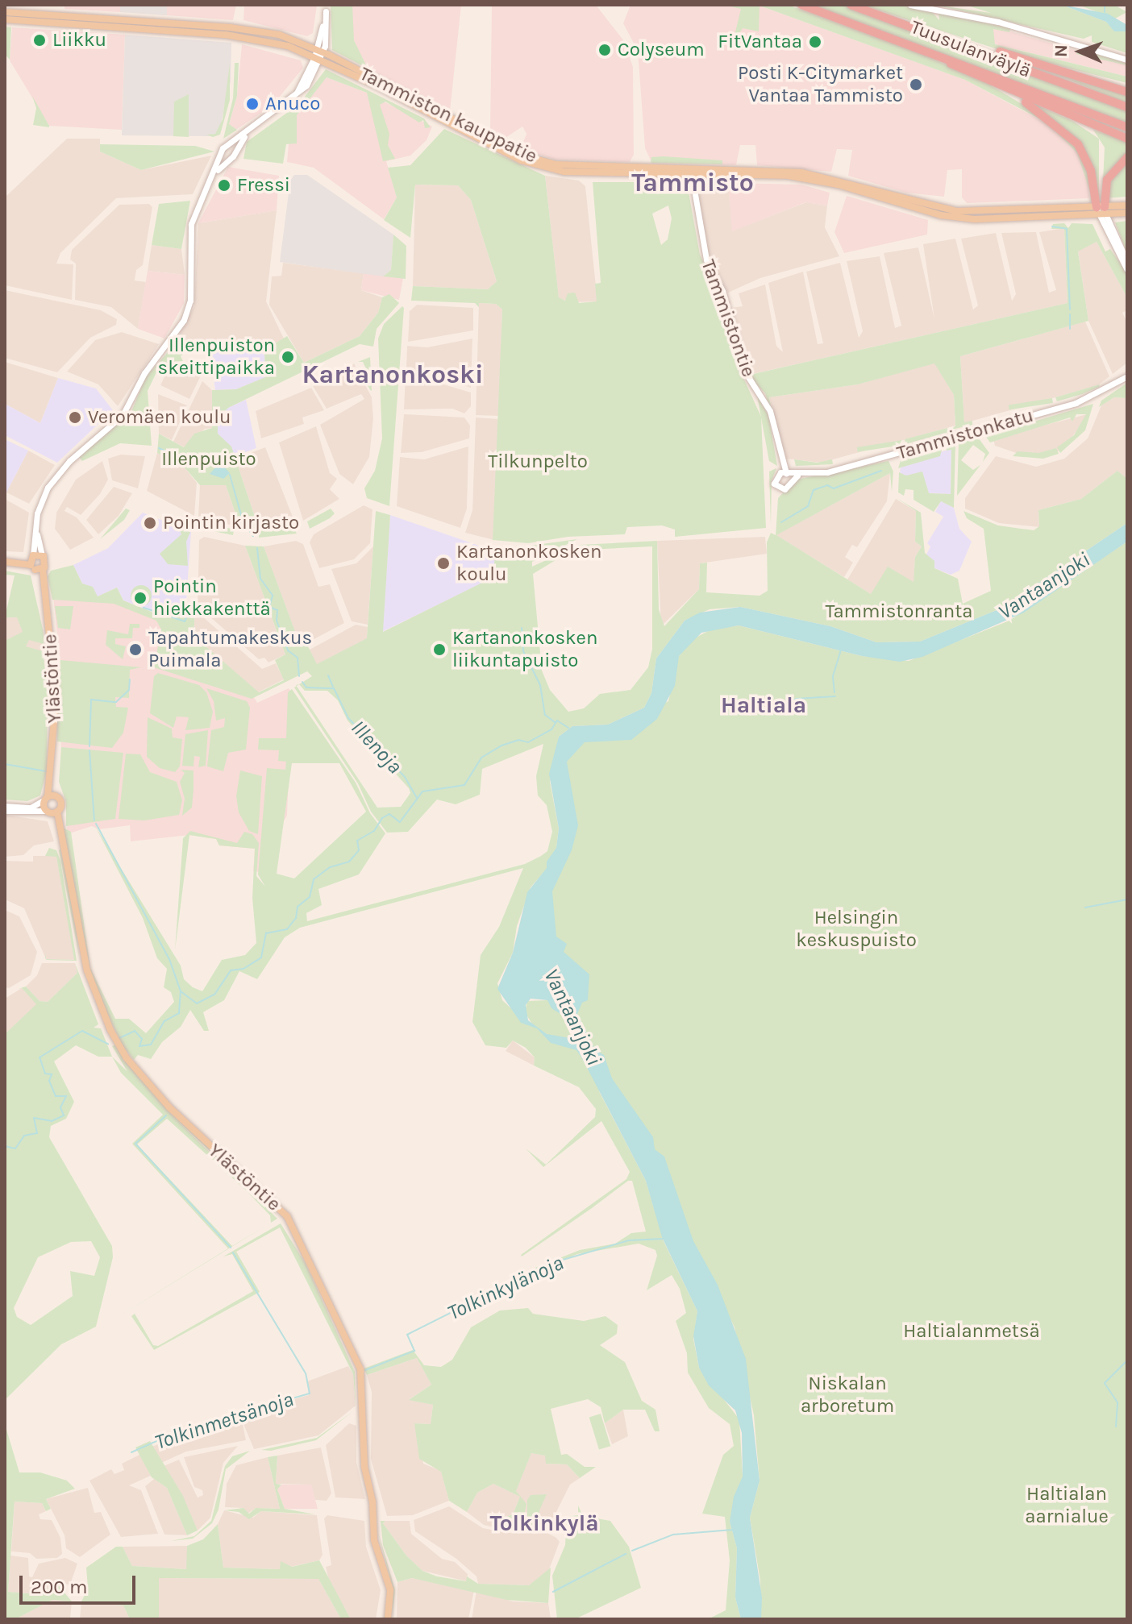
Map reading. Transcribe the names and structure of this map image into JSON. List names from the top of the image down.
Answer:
{
  "streets": {
    "highway": ["Tuusulanväylä"],
    "main road": ["Tammiston kauppatie", "Ylästöntie"],
    "street": ["Tammistontie", "Tammistonkatu"]
  },
  "crossings": [
    ["Tammiston kauppatie", "Tammistontie"],
    ["Tammistontie", "Tammistonkatu"]
  ],
  "districts": [
    "Tammisto",
    "Kartanonkoski",
    "Haltiala",
    "Tolkinkylä"
  ],
  "water": [
    "Vantaanjoki",
    "Illenoja",
    "Tolkinkylänoja",
    "Tolkinmetsänoja"
  ],
  "parks": [
    "Illenpuisto",
    "Tilkunpelto",
    "Tammistonranta",
    "Helsingin keskuspuisto",
    "Haltialanmetsä",
    "Niskalan arboretum",
    "Haltialan aarnialue"
  ],
  "places": [
    "Liikku",
    "FitVantaa",
    "Colyseum",
    "Posti K-Citymarket Vantaa Tammisto",
    "Anuco",
    "Fressi",
    "Illenpuiston skeittipaikka",
    "Veromäen koulu",
    "Pointin kirjasto",
    "Kartanonkosken koulu",
    "Pointin hiekkakenttä",
    "Tapahtumakeskus Puimala",
    "Kartanonkosken liikuntapuisto"
  ],
  "scale_bar": "200 m",
  "north": "left"
}
